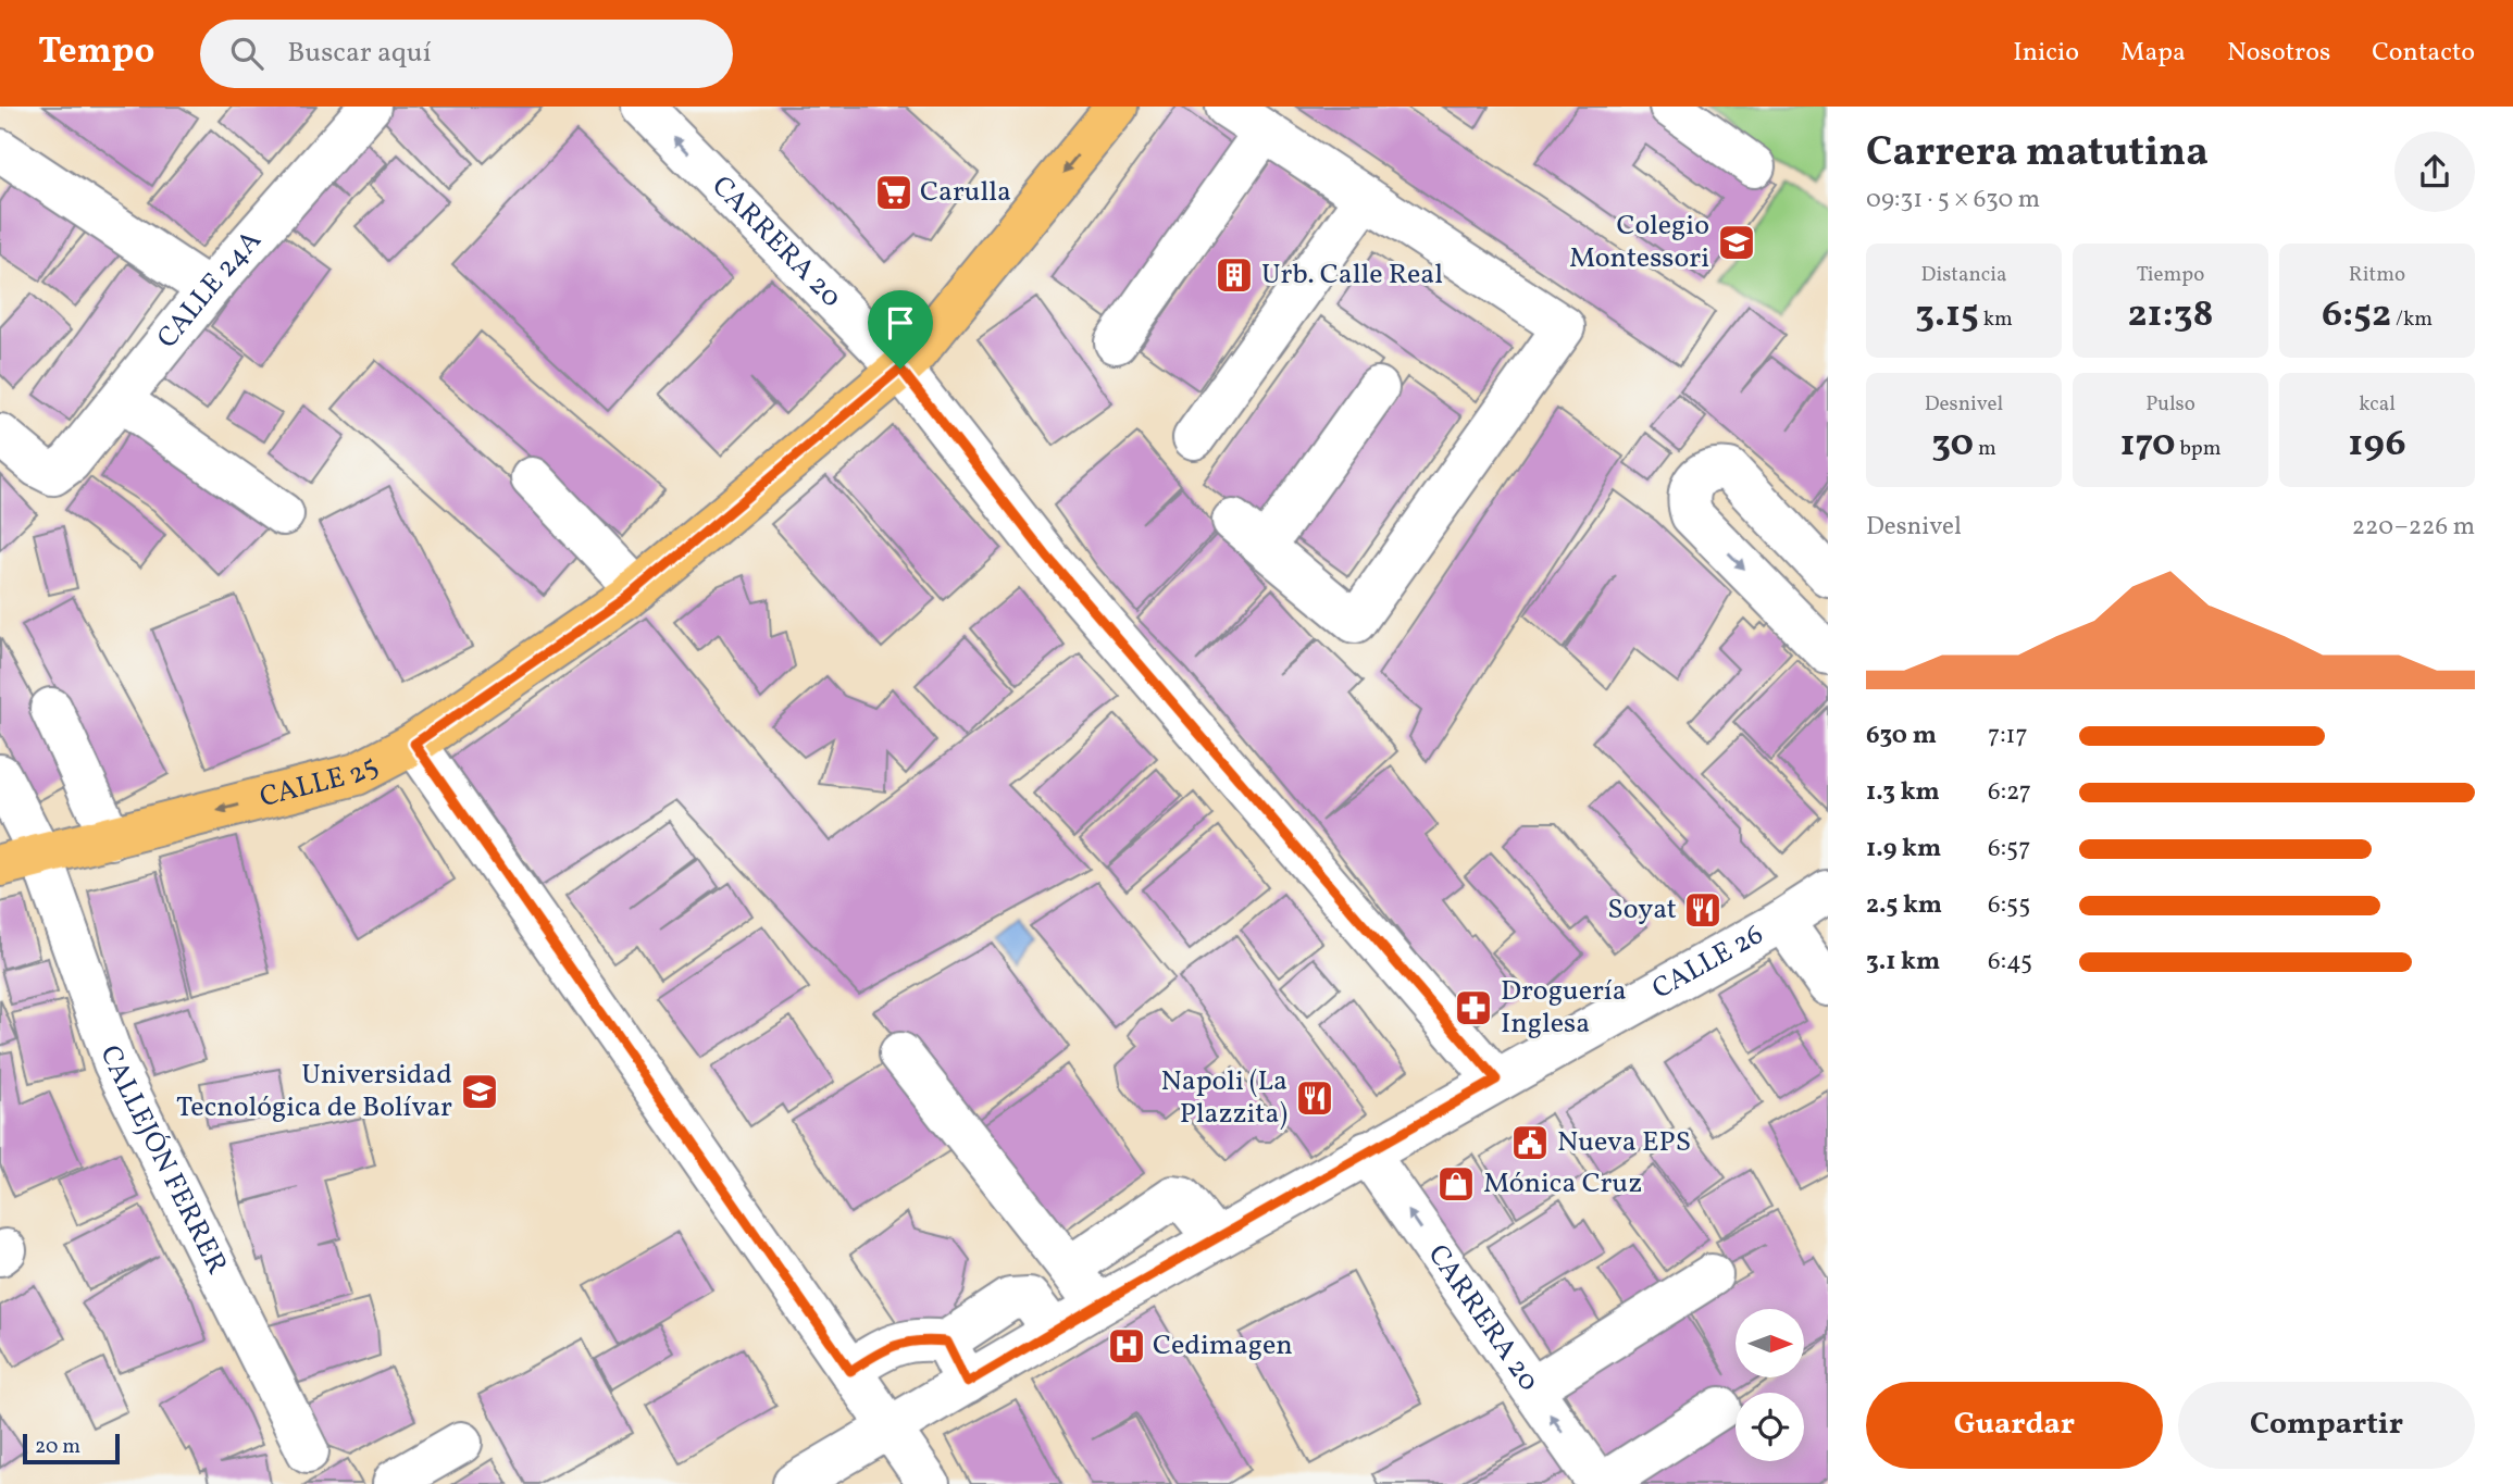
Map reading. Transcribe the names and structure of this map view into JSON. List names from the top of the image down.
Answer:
{
  "streets": {
    "main road": ["CALLE 25"],
    "street": [
      "CARRERA 20",
      "CALLE 24A",
      "CALLE 26",
      "CALLEJÓN FERRER"
    ]
  },
  "crossings": [
    ["CARRERA 20", "CALLE 25"],
    ["CARRERA 20", "CALLE 26"],
    ["CALLE 25", "CALLEJÓN FERRER"]
  ],
  "one_way": ["CARRERA 20", "CALLE 25"],
  "places": {
    "supermarket": ["Carulla"],
    "school or university": ["Colegio Montessori", "Universidad Tecnológica de Bolívar"],
    "building": ["Urb. Calle Real"],
    "restaurant": ["Soyat", "Napoli (La Plazzita)"],
    "pharmacy": ["Droguería Inglesa"],
    "public building": ["Nueva EPS"],
    "shop": ["Mónica Cruz"],
    "hospital": ["Cedimagen"]
  },
  "scale_bar": "20 m",
  "north": "right",
  "page": {
    "header": "Tempo",
    "search": "Buscar aquí",
    "nav": [
      "Inicio",
      "Mapa",
      "Nosotros",
      "Contacto"
    ],
    "heading": ["Carrera matutina", "09:31 · 5 × 630 m"],
    "stats": [
      ["Distancia", "3.15 km"],
      ["Tiempo", "21:38"],
      ["Ritmo", "6:52 /km"],
      ["Desnivel", "30 m"],
      ["Pulso", "170 bpm"],
      ["kcal", "196"]
    ],
    "chart": ["Desnivel", "220–226 m"],
    "list": [
      {
        "name": "630 m",
        "note": "7:17"
      },
      {
        "name": "1.3 km",
        "note": "6:27"
      },
      {
        "name": "1.9 km",
        "note": "6:57"
      },
      {
        "name": "2.5 km",
        "note": "6:55"
      },
      {
        "name": "3.1 km",
        "note": "6:45"
      }
    ],
    "buttons": ["Guardar", "Compartir"],
    "scale": "20 m"
  }
}
